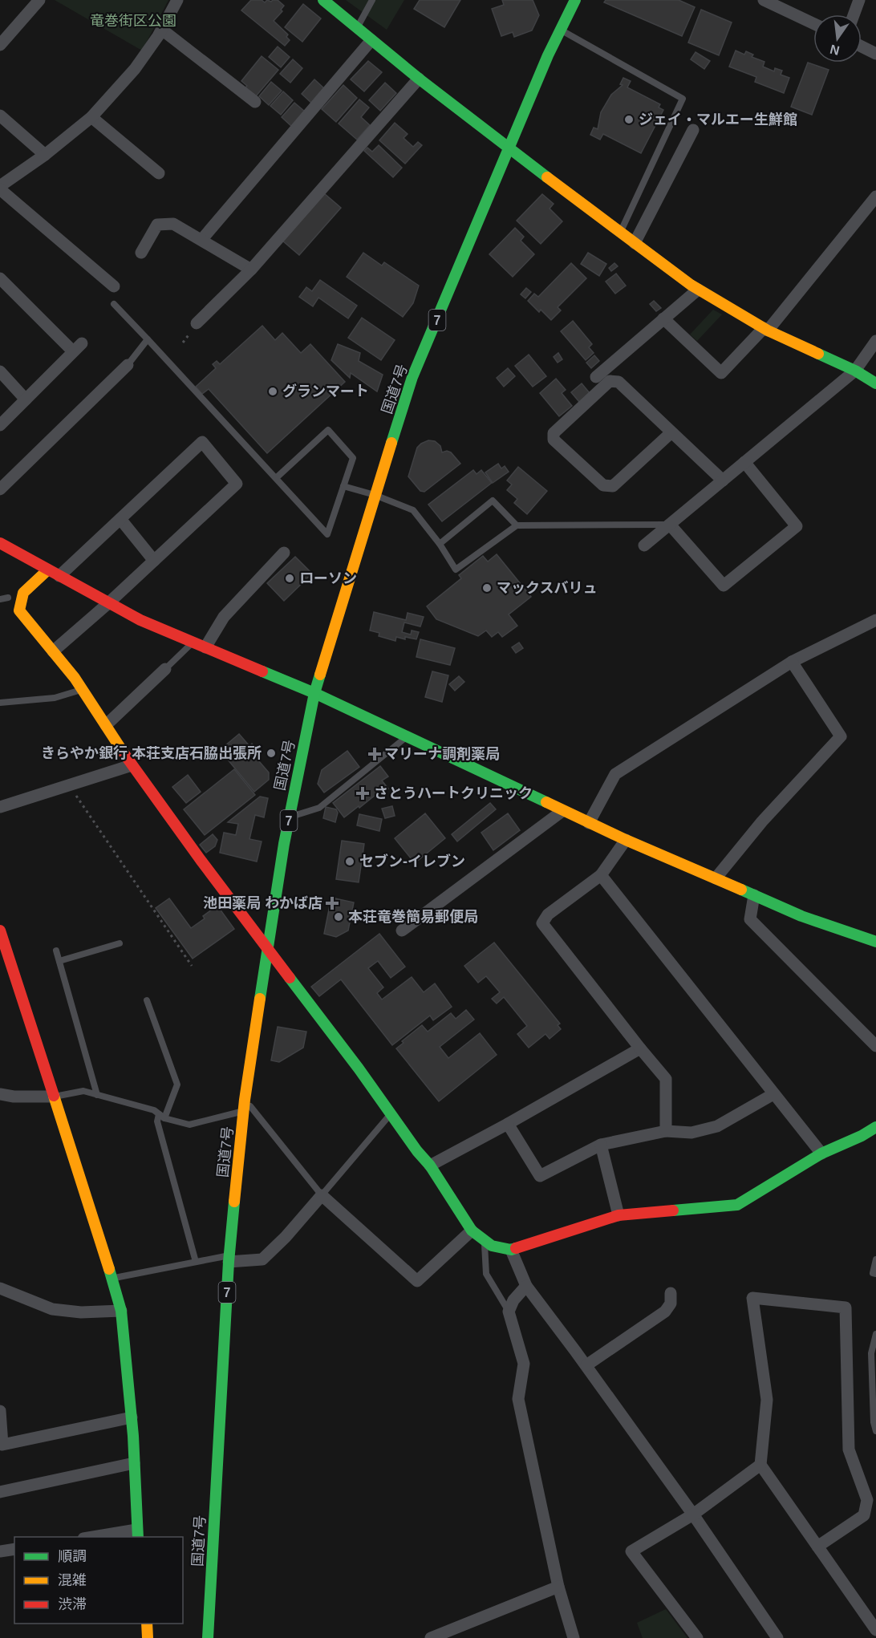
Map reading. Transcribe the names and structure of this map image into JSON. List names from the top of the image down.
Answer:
{
  "streets": {
    "main road": ["7", "国道7号"]
  },
  "parks": ["竜巻街区公園"],
  "places": {
    "other": [
      "ジェイ・マルエー生鮮館",
      "グランマート",
      "ローソン",
      "マックスバリュ",
      "きらやか銀行 本荘支店石脇出張所",
      "セブン-イレブン",
      "本荘竜巻簡易郵便局"
    ],
    "health": ["マリーナ調剤薬局", "さとうハートクリニック", "池田薬局 わかば店"]
  },
  "legend": ["順調", "混雑", "渋滞"],
  "north": "bottom"
}
